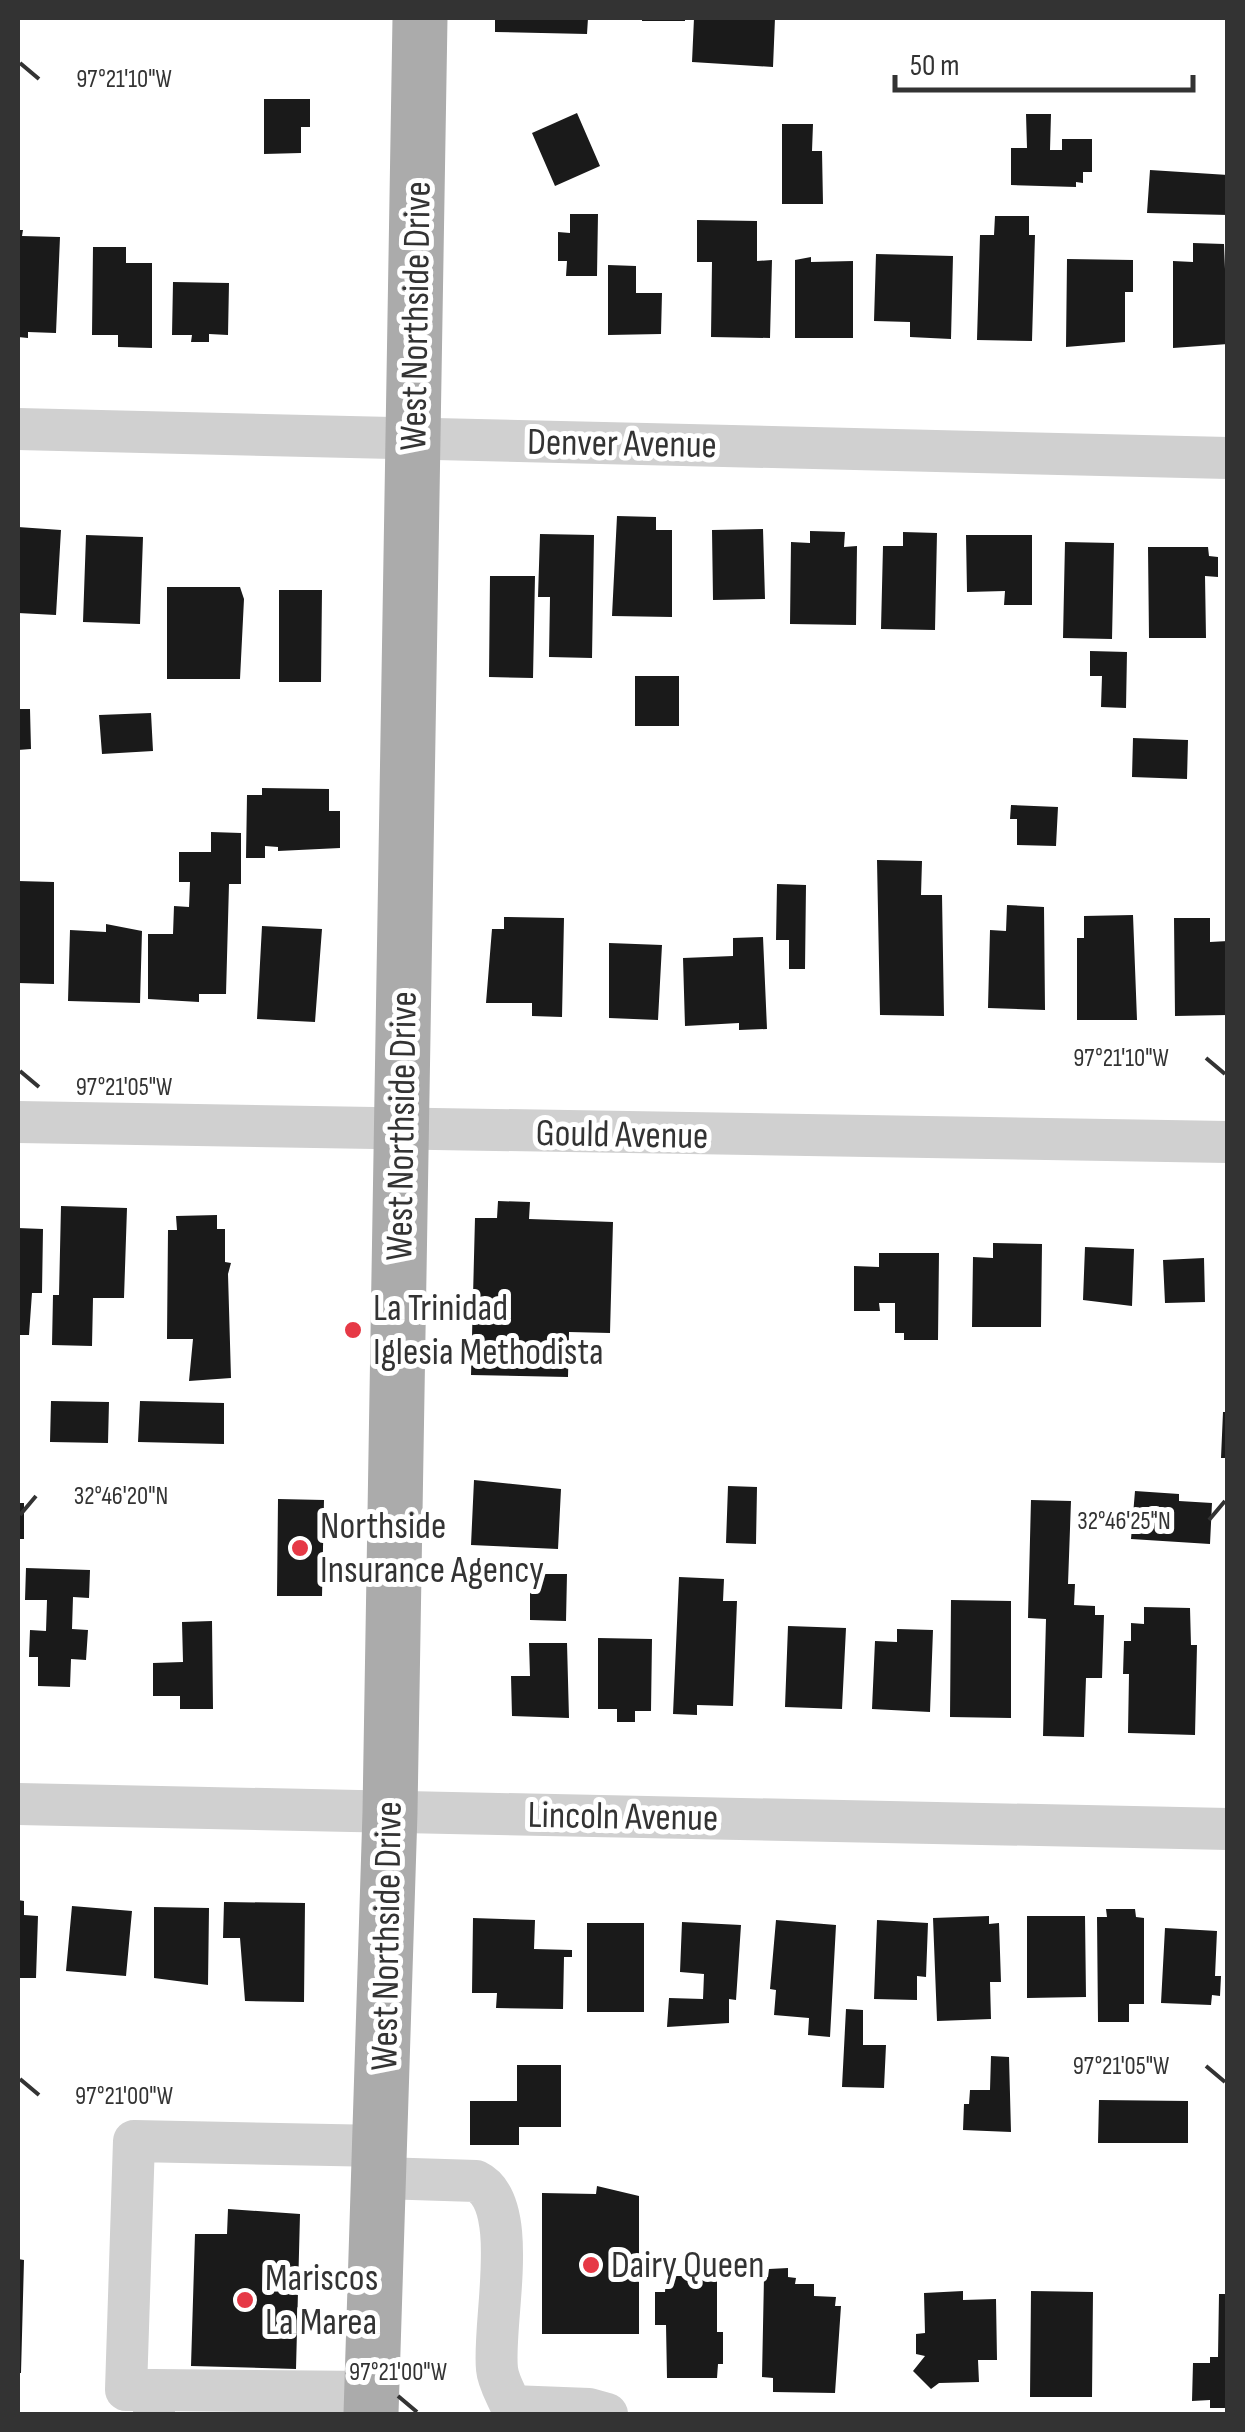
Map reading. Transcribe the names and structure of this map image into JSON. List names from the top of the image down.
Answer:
{
  "streets": {
    "main road": ["West Northside Drive"],
    "street": ["Denver Avenue", "Gould Avenue", "Lincoln Avenue"]
  },
  "crossings": [
    ["West Northside Drive", "Denver Avenue"],
    ["West Northside Drive", "Gould Avenue"],
    ["West Northside Drive", "Lincoln Avenue"]
  ],
  "places": [
    "La Trinidad Iglesia Methodista",
    "Northside Insurance Agency",
    "Dairy Queen",
    "Mariscos La Marea"
  ],
  "scale_bar": "50 m",
  "coordinates": [
    "97°21'10\"W",
    "97°21'05\"W",
    "32°46'20\"N",
    "32°46'25\"N",
    "97°21'00\"W"
  ]
}
